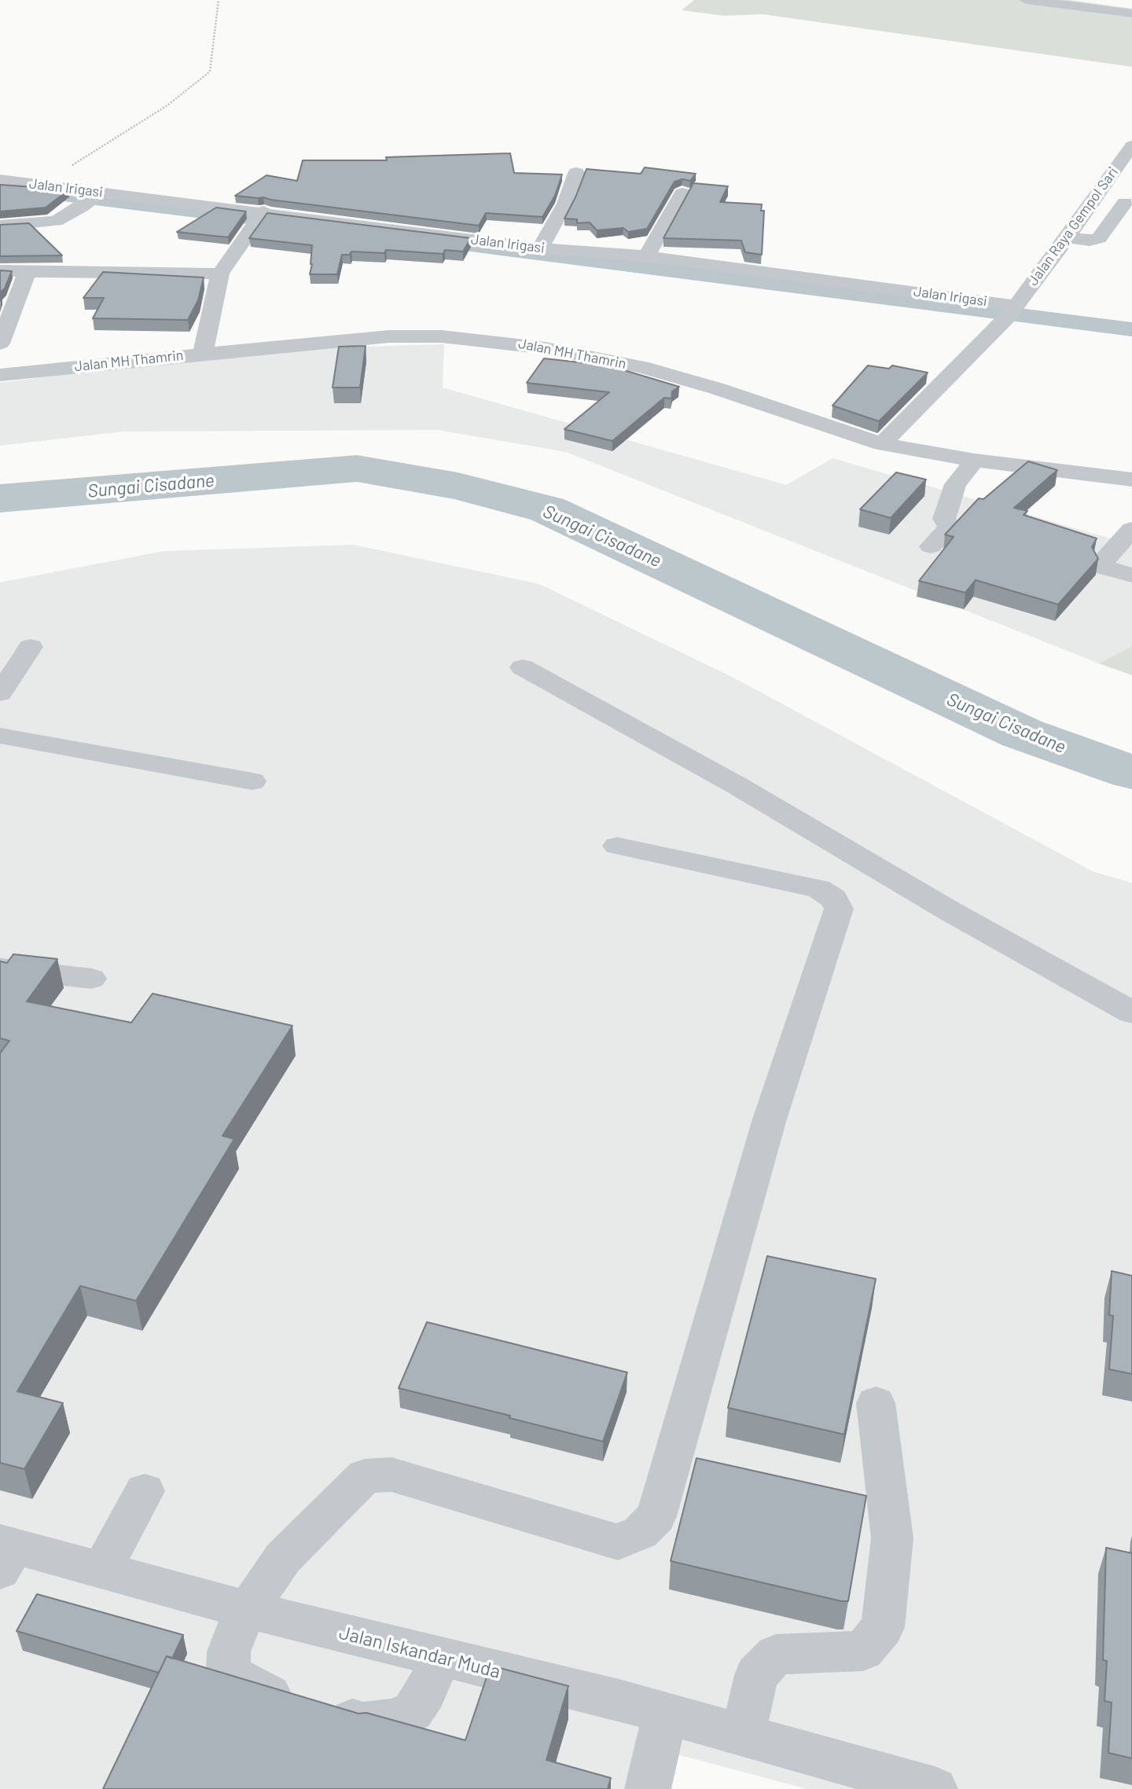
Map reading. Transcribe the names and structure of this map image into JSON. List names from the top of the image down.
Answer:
{
  "streets": {
    "street": [
      "Jalan Irigasi",
      "Jalan Raya Gempol Sari",
      "Jalan MH Thamrin",
      "Jalan Iskandar Muda"
    ]
  },
  "crossings": [
    ["Jalan Irigasi", "Jalan Raya Gempol Sari"],
    ["Jalan Raya Gempol Sari", "Jalan MH Thamrin"]
  ],
  "water": ["Sungai Cisadane"]
}
